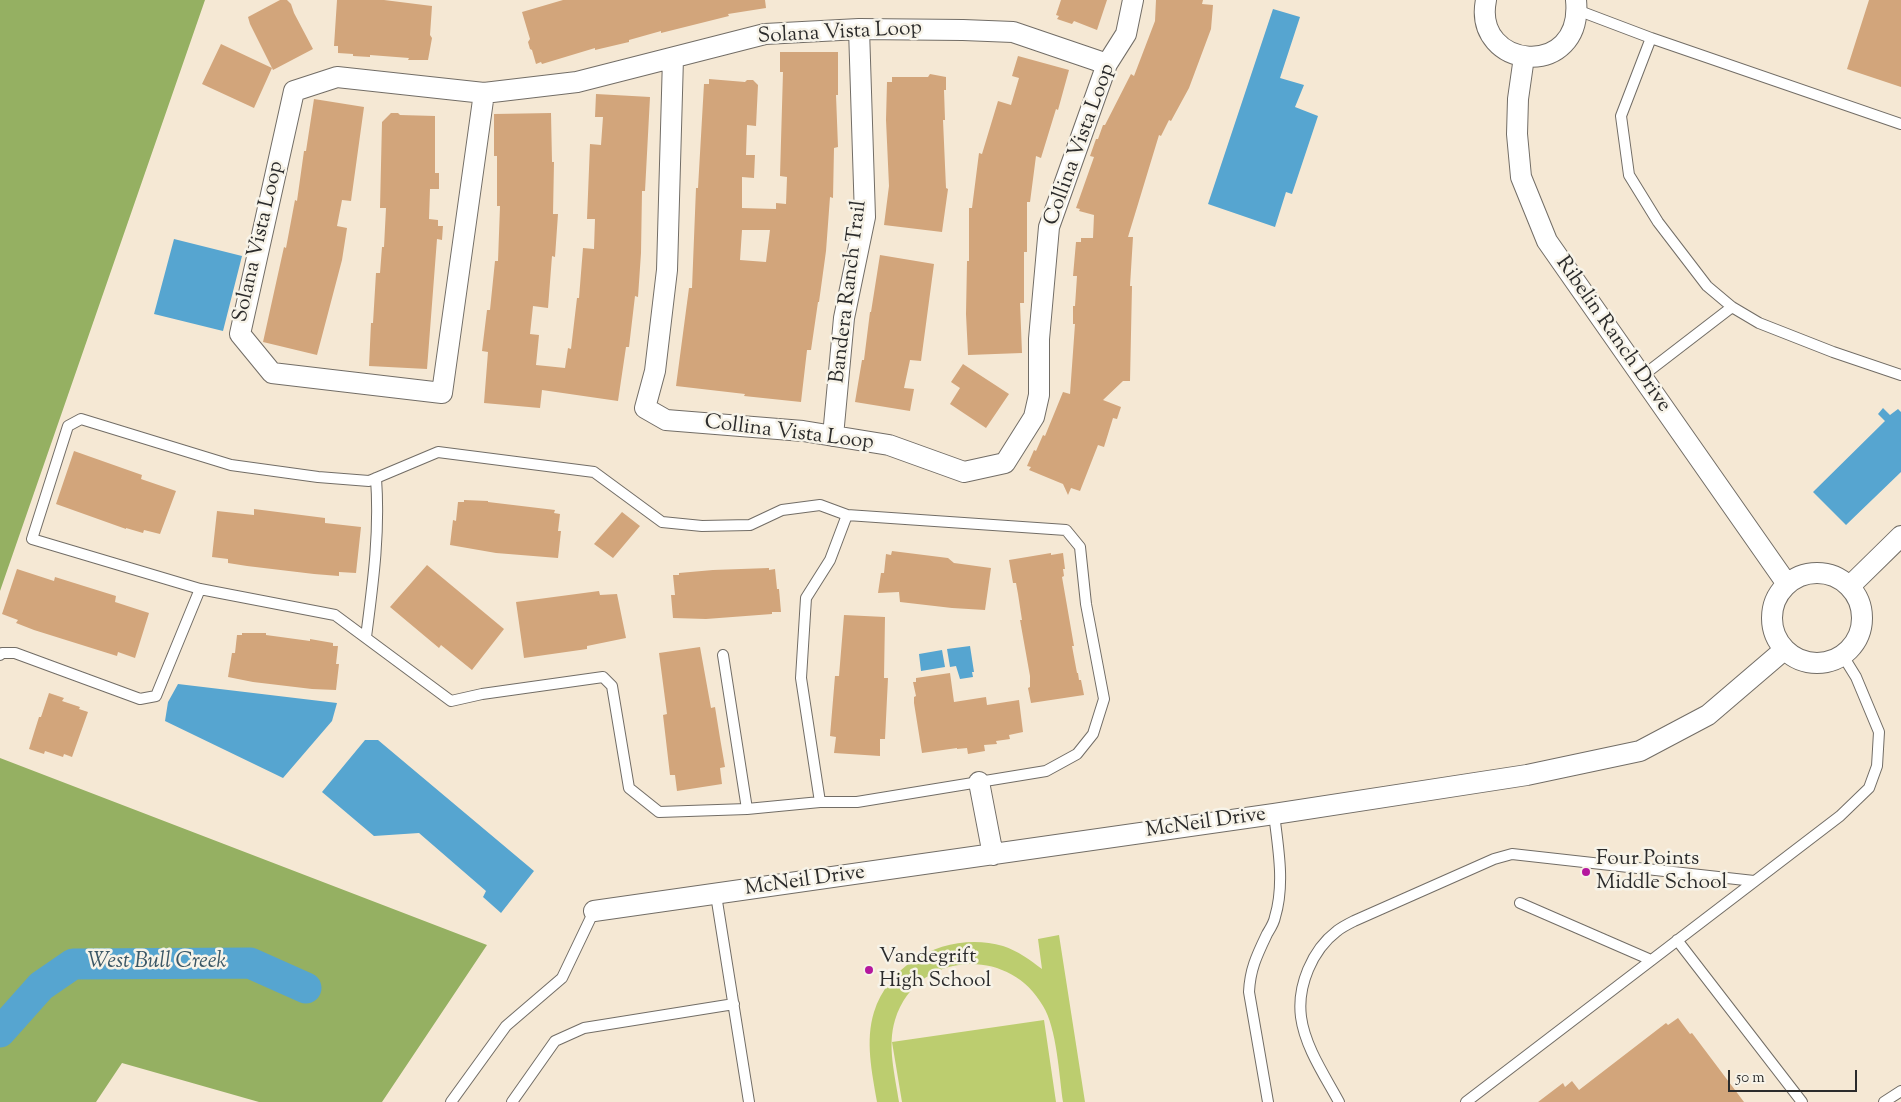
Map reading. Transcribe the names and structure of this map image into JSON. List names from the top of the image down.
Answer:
{
  "streets": {
    "street": [
      "Solana Vista Loop",
      "Collina Vista Loop",
      "Bandera Ranch Trail",
      "Ribelin Ranch Drive",
      "McNeil Drive"
    ]
  },
  "crossings": [
    ["Solana Vista Loop", "Collina Vista Loop"],
    ["Solana Vista Loop", "Bandera Ranch Trail"],
    ["Collina Vista Loop", "Bandera Ranch Trail"],
    ["Ribelin Ranch Drive", "McNeil Drive"]
  ],
  "water": ["West Bull Creek"],
  "places": ["Four Points Middle School", "Vandegrift High School"],
  "scale_bar": "50 m"
}
